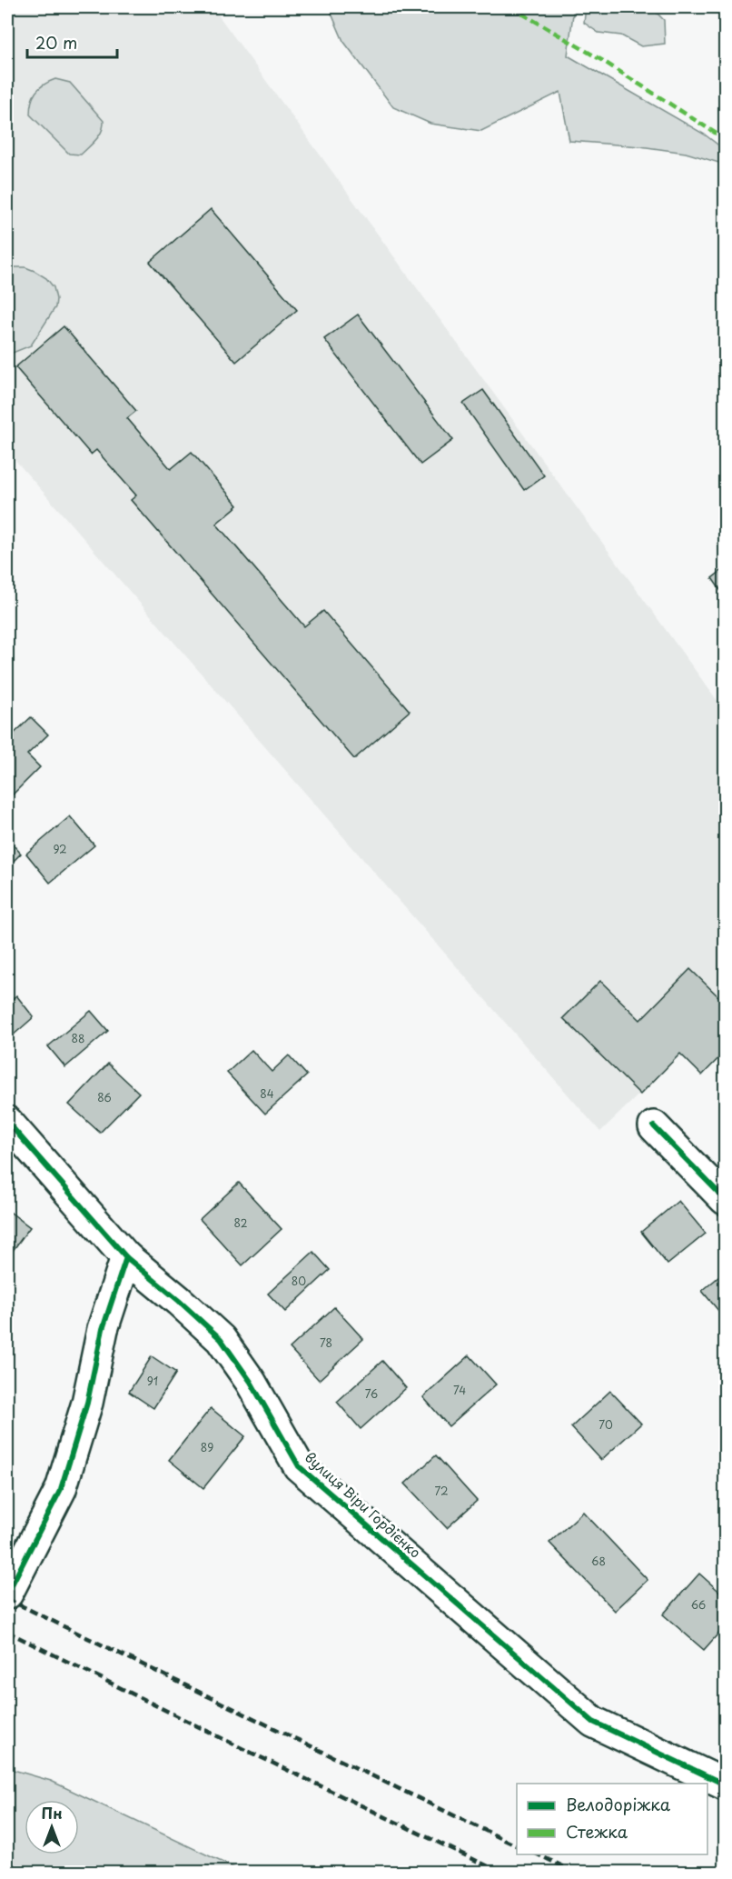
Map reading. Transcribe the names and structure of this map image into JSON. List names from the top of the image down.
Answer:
{
  "streets": {
    "street": ["вулиця Віри Гордієнко"]
  },
  "house_numbers": [
    "92",
    "88",
    "84",
    "86",
    "82",
    "80",
    "78",
    "91",
    "74",
    "76",
    "70",
    "89",
    "72",
    "68",
    "66"
  ],
  "legend": ["Велодоріжка", "Стежка"],
  "scale_bar": "20 m",
  "north": "top"
}
